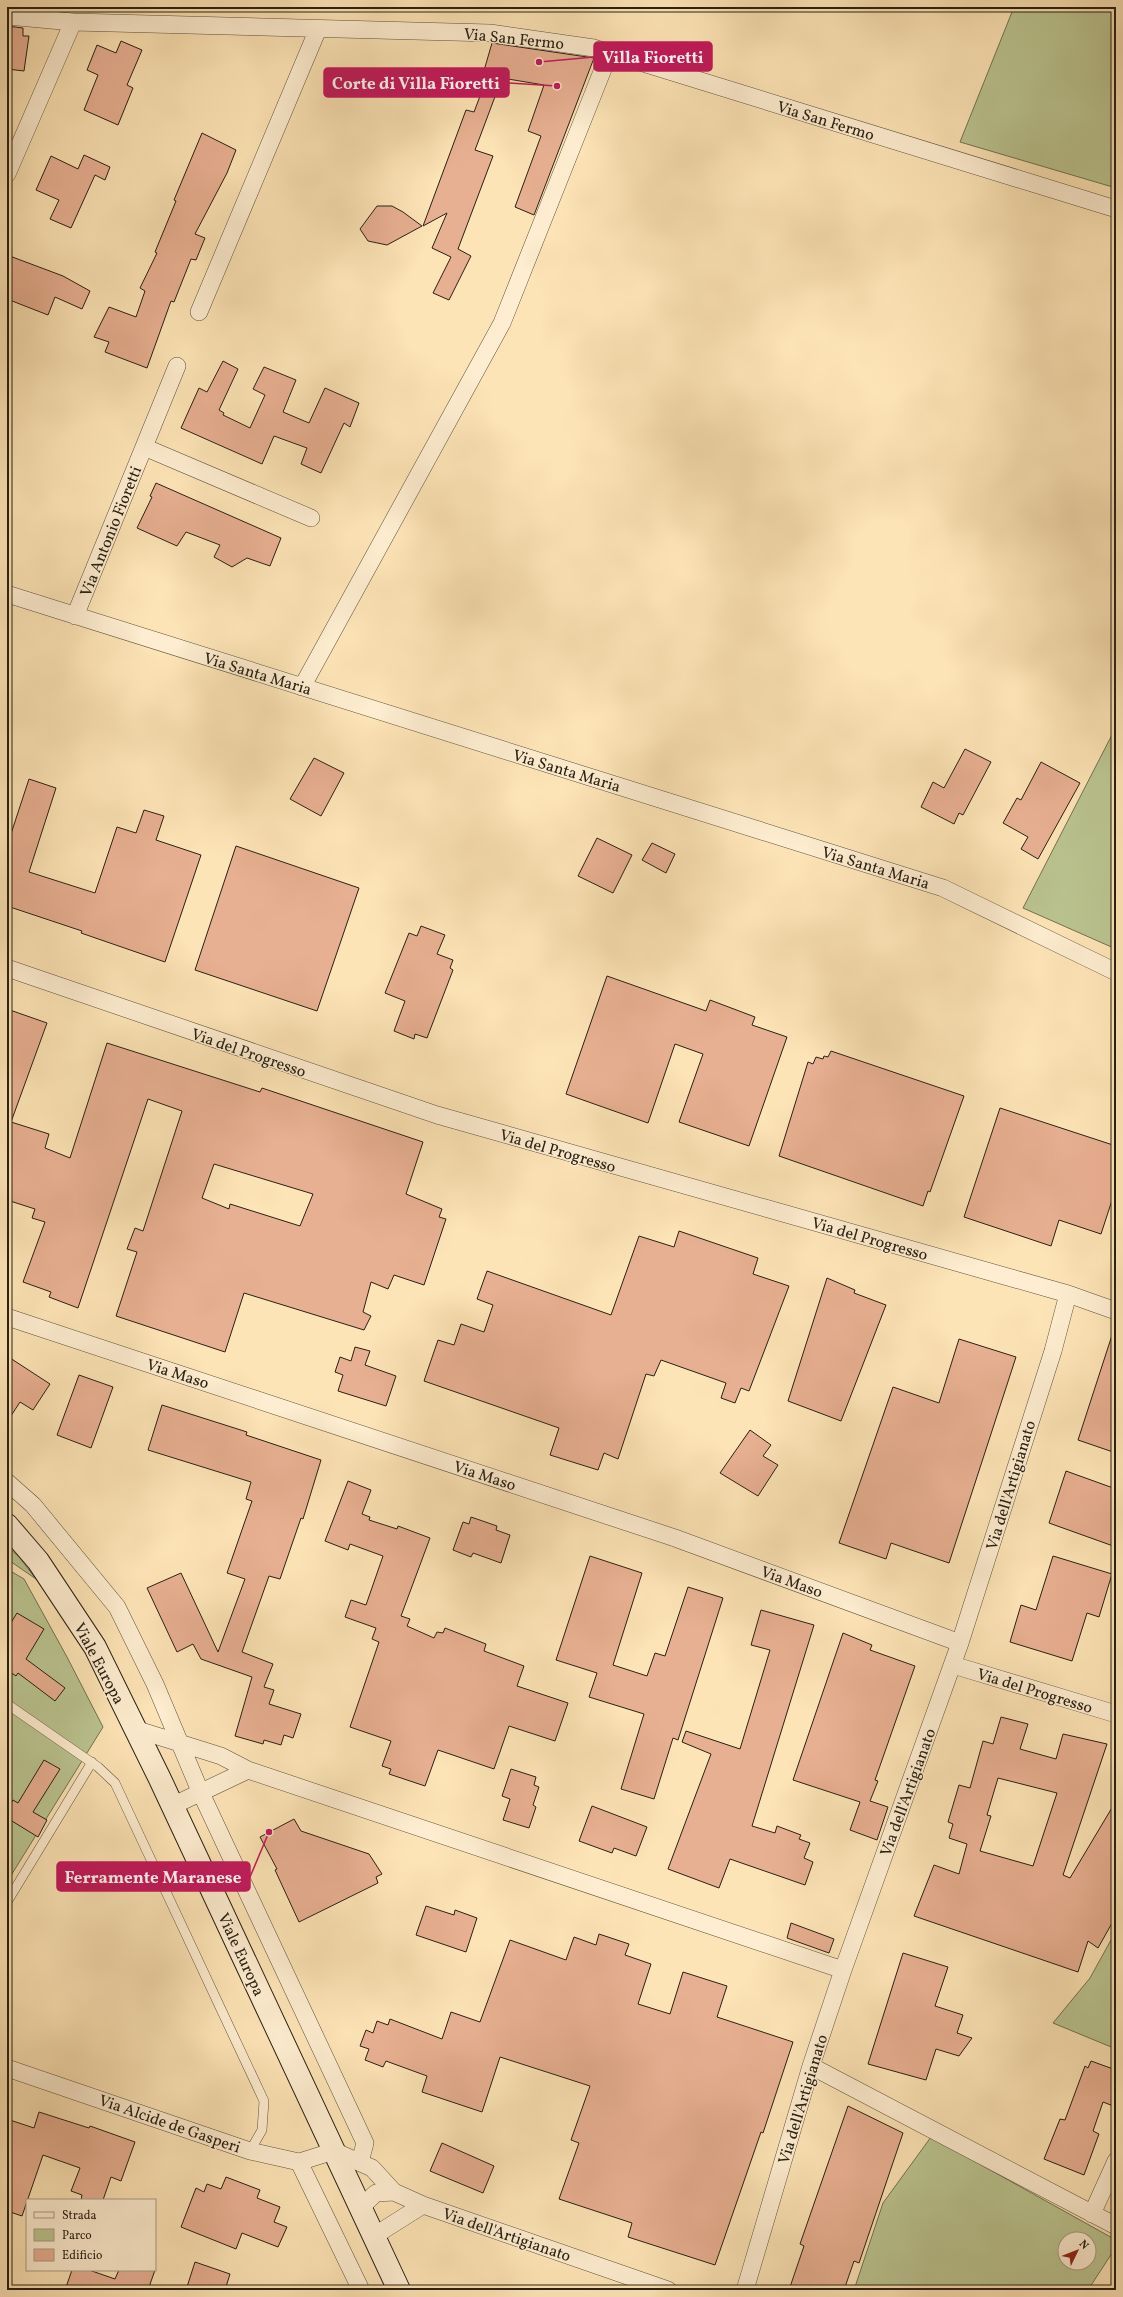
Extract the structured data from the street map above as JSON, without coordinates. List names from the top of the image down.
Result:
{
  "streets": {
    "main road": ["Viale Europa"],
    "street": [
      "Via San Fermo",
      "Via Antonio Fioretti",
      "Via Santa Maria",
      "Via del Progresso",
      "Via Maso",
      "Via dell'Artigianato",
      "Via Alcide de Gasperi"
    ]
  },
  "crossings": [
    ["Via Antonio Fioretti", "Via Santa Maria"],
    ["Via del Progresso", "Via dell'Artigianato"],
    ["Via Maso", "Via dell'Artigianato"],
    ["Via dell'Artigianato", "Viale Europa"]
  ],
  "places": ["Villa Fioretti", "Corte di Villa Fioretti", "Ferramente Maranese"],
  "legend": ["Strada", "Parco", "Edificio"],
  "north": "top right"
}
